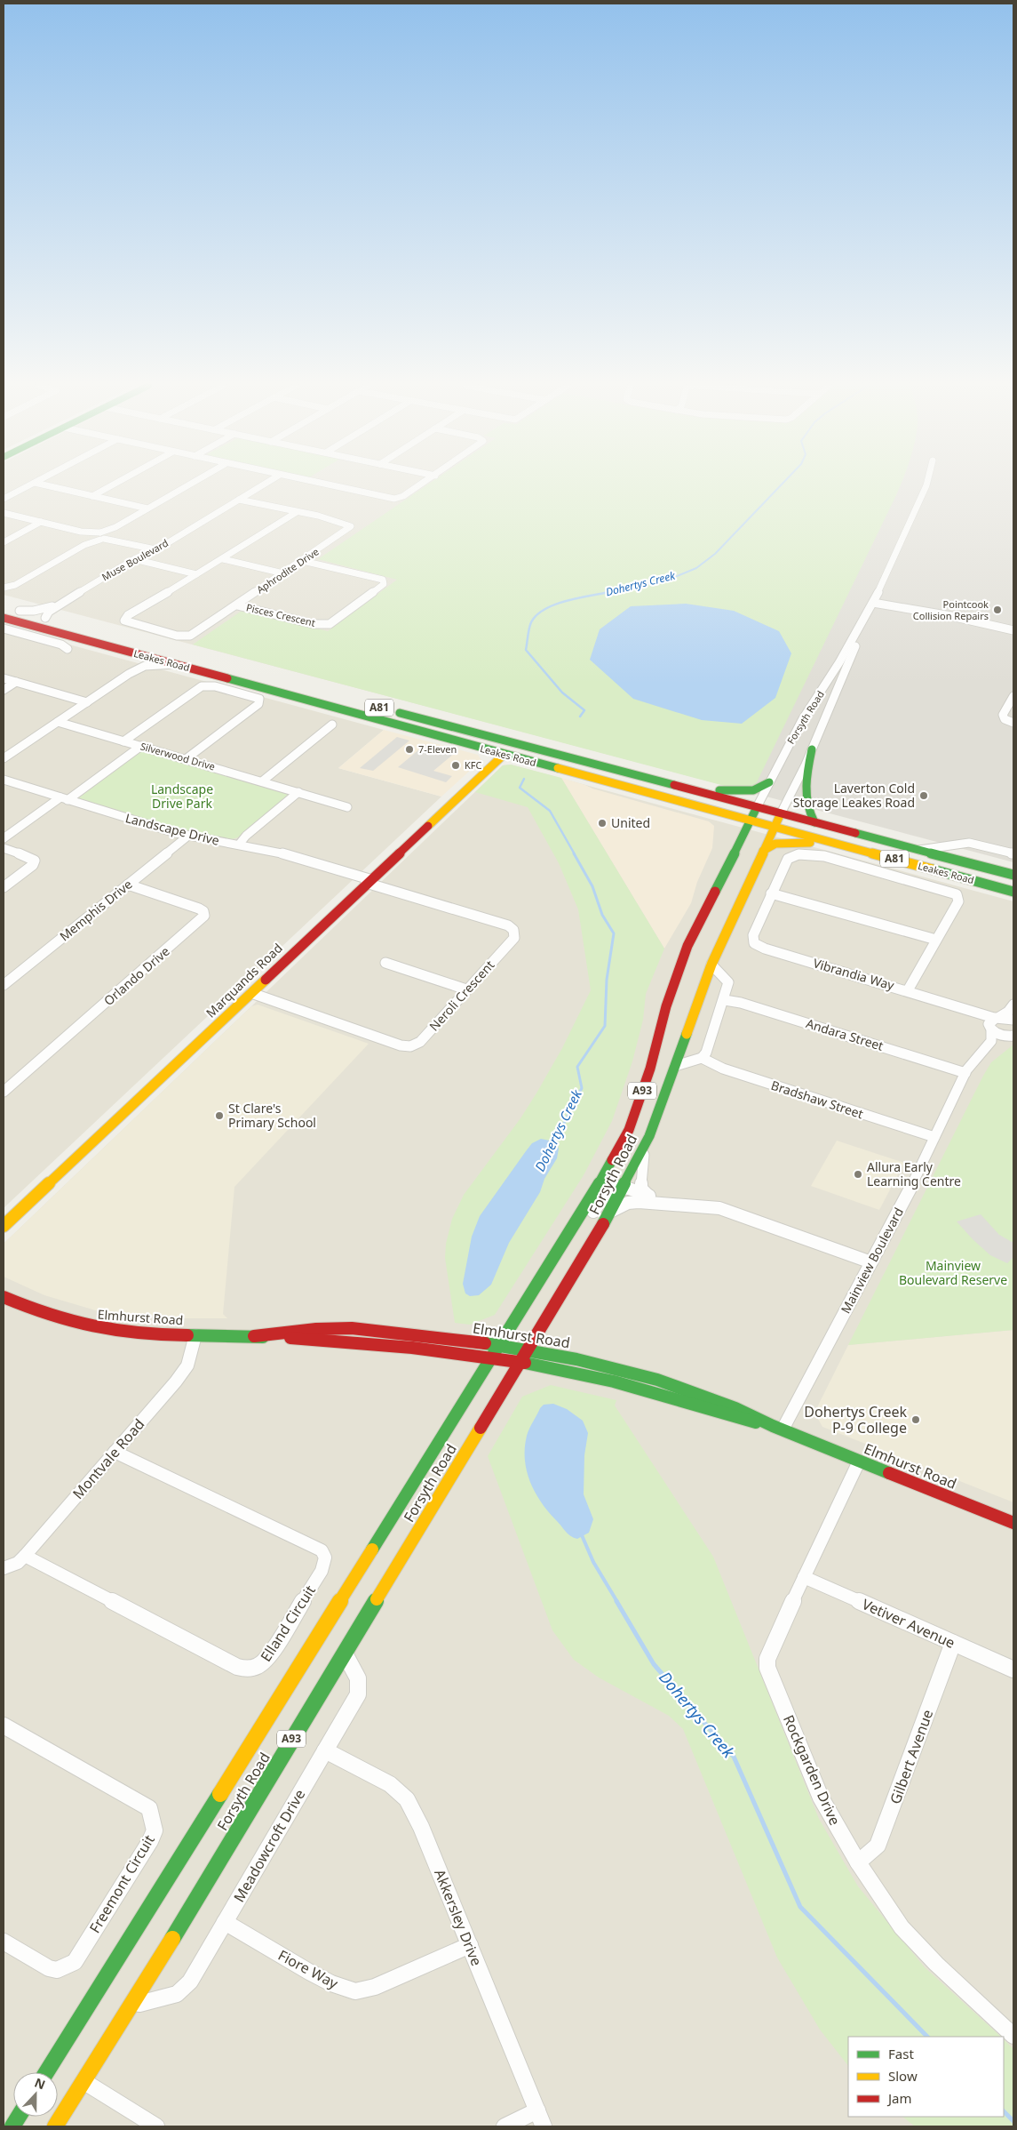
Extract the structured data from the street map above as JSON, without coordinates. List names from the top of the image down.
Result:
{
  "streets": {
    "main road": [
      "Leakes Road",
      "A81",
      "Forsyth Road",
      "Marquands Road",
      "A93",
      "Elmhurst Road"
    ],
    "street": [
      "Muse Boulevard",
      "Aphrodite Drive",
      "Pisces Crescent",
      "Silverwood Drive",
      "Landscape Drive",
      "Memphis Drive",
      "Vibrandia Way",
      "Orlando Drive",
      "Neroli Crescent",
      "Andara Street",
      "Bradshaw Street",
      "Mainview Boulevard",
      "Montvale Road",
      "Elland Circuit",
      "Vetiver Avenue",
      "Gilbert Avenue",
      "Rockgarden Drive",
      "Meadowcroft Drive",
      "Freemont Circuit",
      "Akkersley Drive",
      "Fiore Way"
    ]
  },
  "crossings": [
    ["Muse Boulevard", "Aphrodite Drive"],
    ["Muse Boulevard", "Leakes Road"],
    ["Aphrodite Drive", "Pisces Crescent"],
    ["Leakes Road", "Forsyth Road"],
    ["Leakes Road", "Marquands Road"],
    ["Leakes Road", "A93"],
    ["Forsyth Road", "A93"],
    ["Forsyth Road", "Elmhurst Road"],
    ["Forsyth Road", "Meadowcroft Drive"],
    ["Landscape Drive", "Memphis Drive"],
    ["Landscape Drive", "Marquands Road"],
    ["Landscape Drive", "Neroli Crescent"],
    ["Memphis Drive", "Orlando Drive"],
    ["Vibrandia Way", "Mainview Boulevard"],
    ["Marquands Road", "Neroli Crescent"],
    ["Andara Street", "Mainview Boulevard"],
    ["Bradshaw Street", "Mainview Boulevard"],
    ["Mainview Boulevard", "Elmhurst Road"],
    ["Elmhurst Road", "Montvale Road"],
    ["Elmhurst Road", "Rockgarden Drive"],
    ["Montvale Road", "Elland Circuit"],
    ["Vetiver Avenue", "Gilbert Avenue"],
    ["Vetiver Avenue", "Rockgarden Drive"],
    ["Gilbert Avenue", "Rockgarden Drive"],
    ["Meadowcroft Drive", "Akkersley Drive"],
    ["Meadowcroft Drive", "Fiore Way"],
    ["Akkersley Drive", "Fiore Way"]
  ],
  "water": ["Dohertys Creek"],
  "parks": ["Landscape Drive Park", "Mainview Boulevard Reserve"],
  "places": [
    "Pointcook Collision Repairs",
    "7-Eleven",
    "KFC",
    "Laverton Cold Storage Leakes Road",
    "United",
    "St Clare's Primary School",
    "Allura Early Learning Centre",
    "Dohertys Creek P-9 College"
  ],
  "legend": ["Fast", "Slow", "Jam"],
  "north": "top"
}
